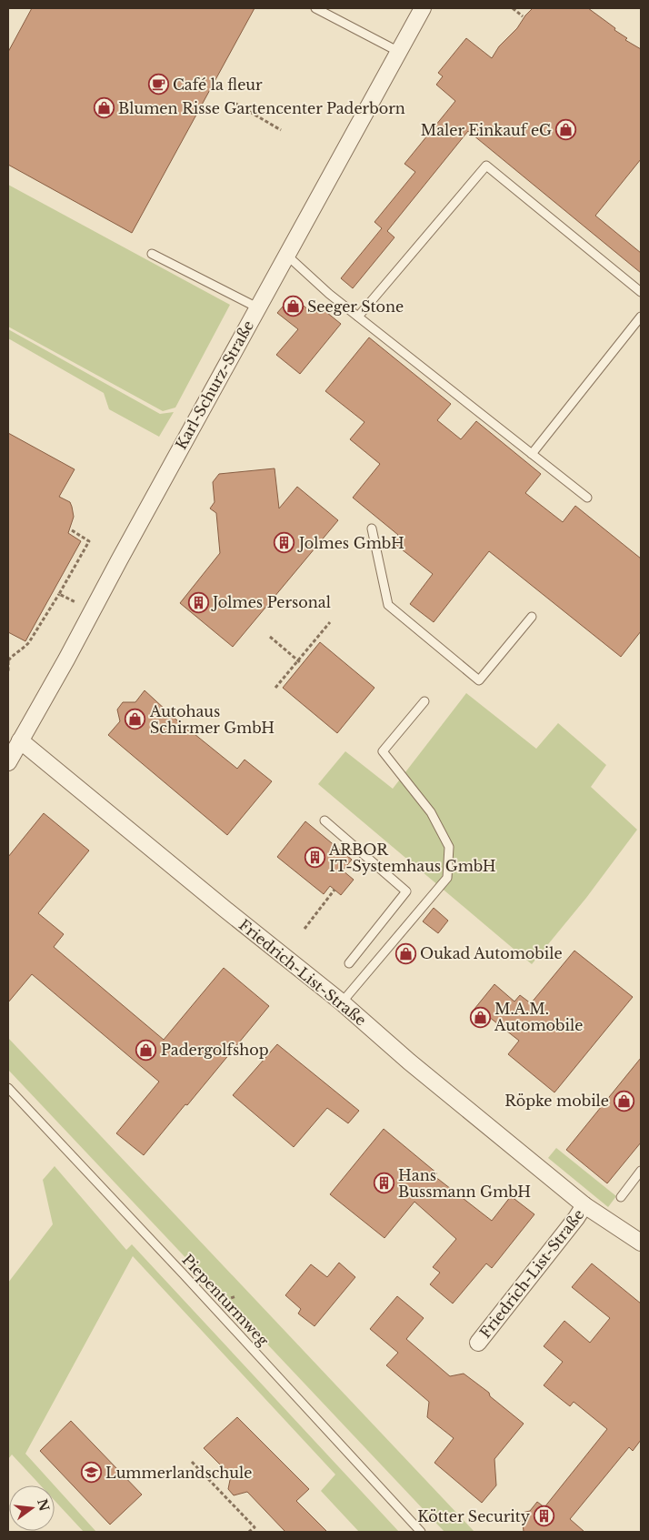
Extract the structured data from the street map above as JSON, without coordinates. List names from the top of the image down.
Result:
{
  "streets": {
    "street": ["Karl-Schurz-Straße", "Friedrich-List-Straße"],
    "lane": ["Piepenturmweg"]
  },
  "crossings": [
    ["Karl-Schurz-Straße", "Friedrich-List-Straße"]
  ],
  "places": {
    "cafe": ["Café la fleur"],
    "shop": [
      "Blumen Risse Gartencenter Paderborn",
      "Maler Einkauf eG",
      "Seeger Stone",
      "Autohaus Schirmer GmbH",
      "Oukad Automobile",
      "M.A.M. Automobile",
      "Padergolfshop",
      "Röpke mobile"
    ],
    "building": [
      "Jolmes GmbH",
      "Jolmes Personal",
      "ARBOR IT-Systemhaus GmbH",
      "Hans Bussmann GmbH",
      "Kötter Security"
    ],
    "school or university": ["Lummerlandschule"]
  },
  "north": "right"
}
